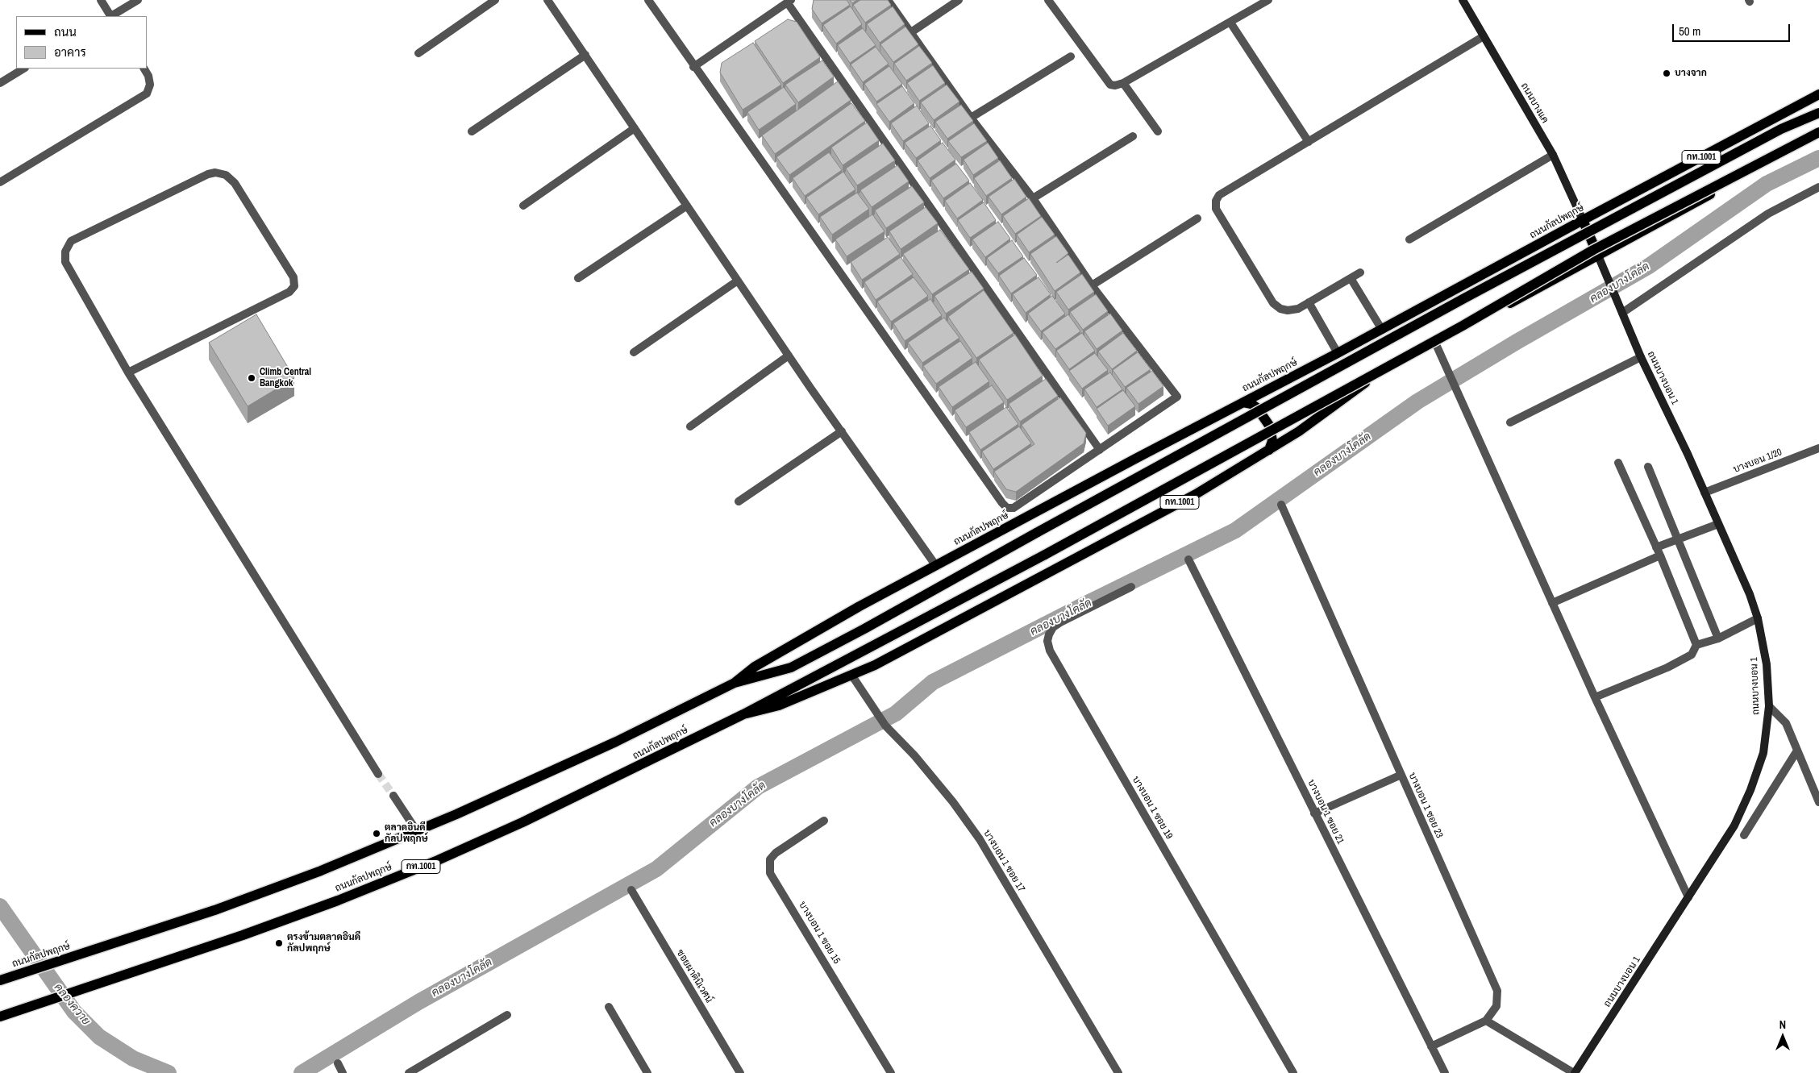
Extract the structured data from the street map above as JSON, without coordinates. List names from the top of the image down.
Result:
{
  "streets": {
    "main road": [
      "ถนนบางแค",
      "กท.1001",
      "ถนนกัลปพฤกษ์",
      "ถนนบางบอน 1"
    ],
    "street": [
      "บางบอน 1/20",
      "บางบอน 1 ซอย 23",
      "บางบอน 1 ซอย 19",
      "บางบอน 1 ซอย 21",
      "บางบอน 1 ซอย 17",
      "บางบอน 1 ซอย 15",
      "ซอยผาตินิเวศน์"
    ]
  },
  "crossings": [
    ["ถนนบางแค", "ถนนกัลปพฤกษ์"],
    ["ถนนกัลปพฤกษ์", "ถนนบางบอน 1"],
    ["ถนนกัลปพฤกษ์", "บางบอน 1 ซอย 17"],
    ["ถนนบางบอน 1", "บางบอน 1/20"]
  ],
  "water": ["คลองบางโคลัด", "คลองควาย"],
  "places": [
    "บางจาก",
    "Climb Central Bangkok",
    "ตลาดอินดี กัลปพฤกษ์",
    "ตรงข้ามตลาดอินดี กัลปพฤกษ์"
  ],
  "legend": ["ถนน", "อาคาร"],
  "scale_bar": "50 m",
  "north": "top"
}
